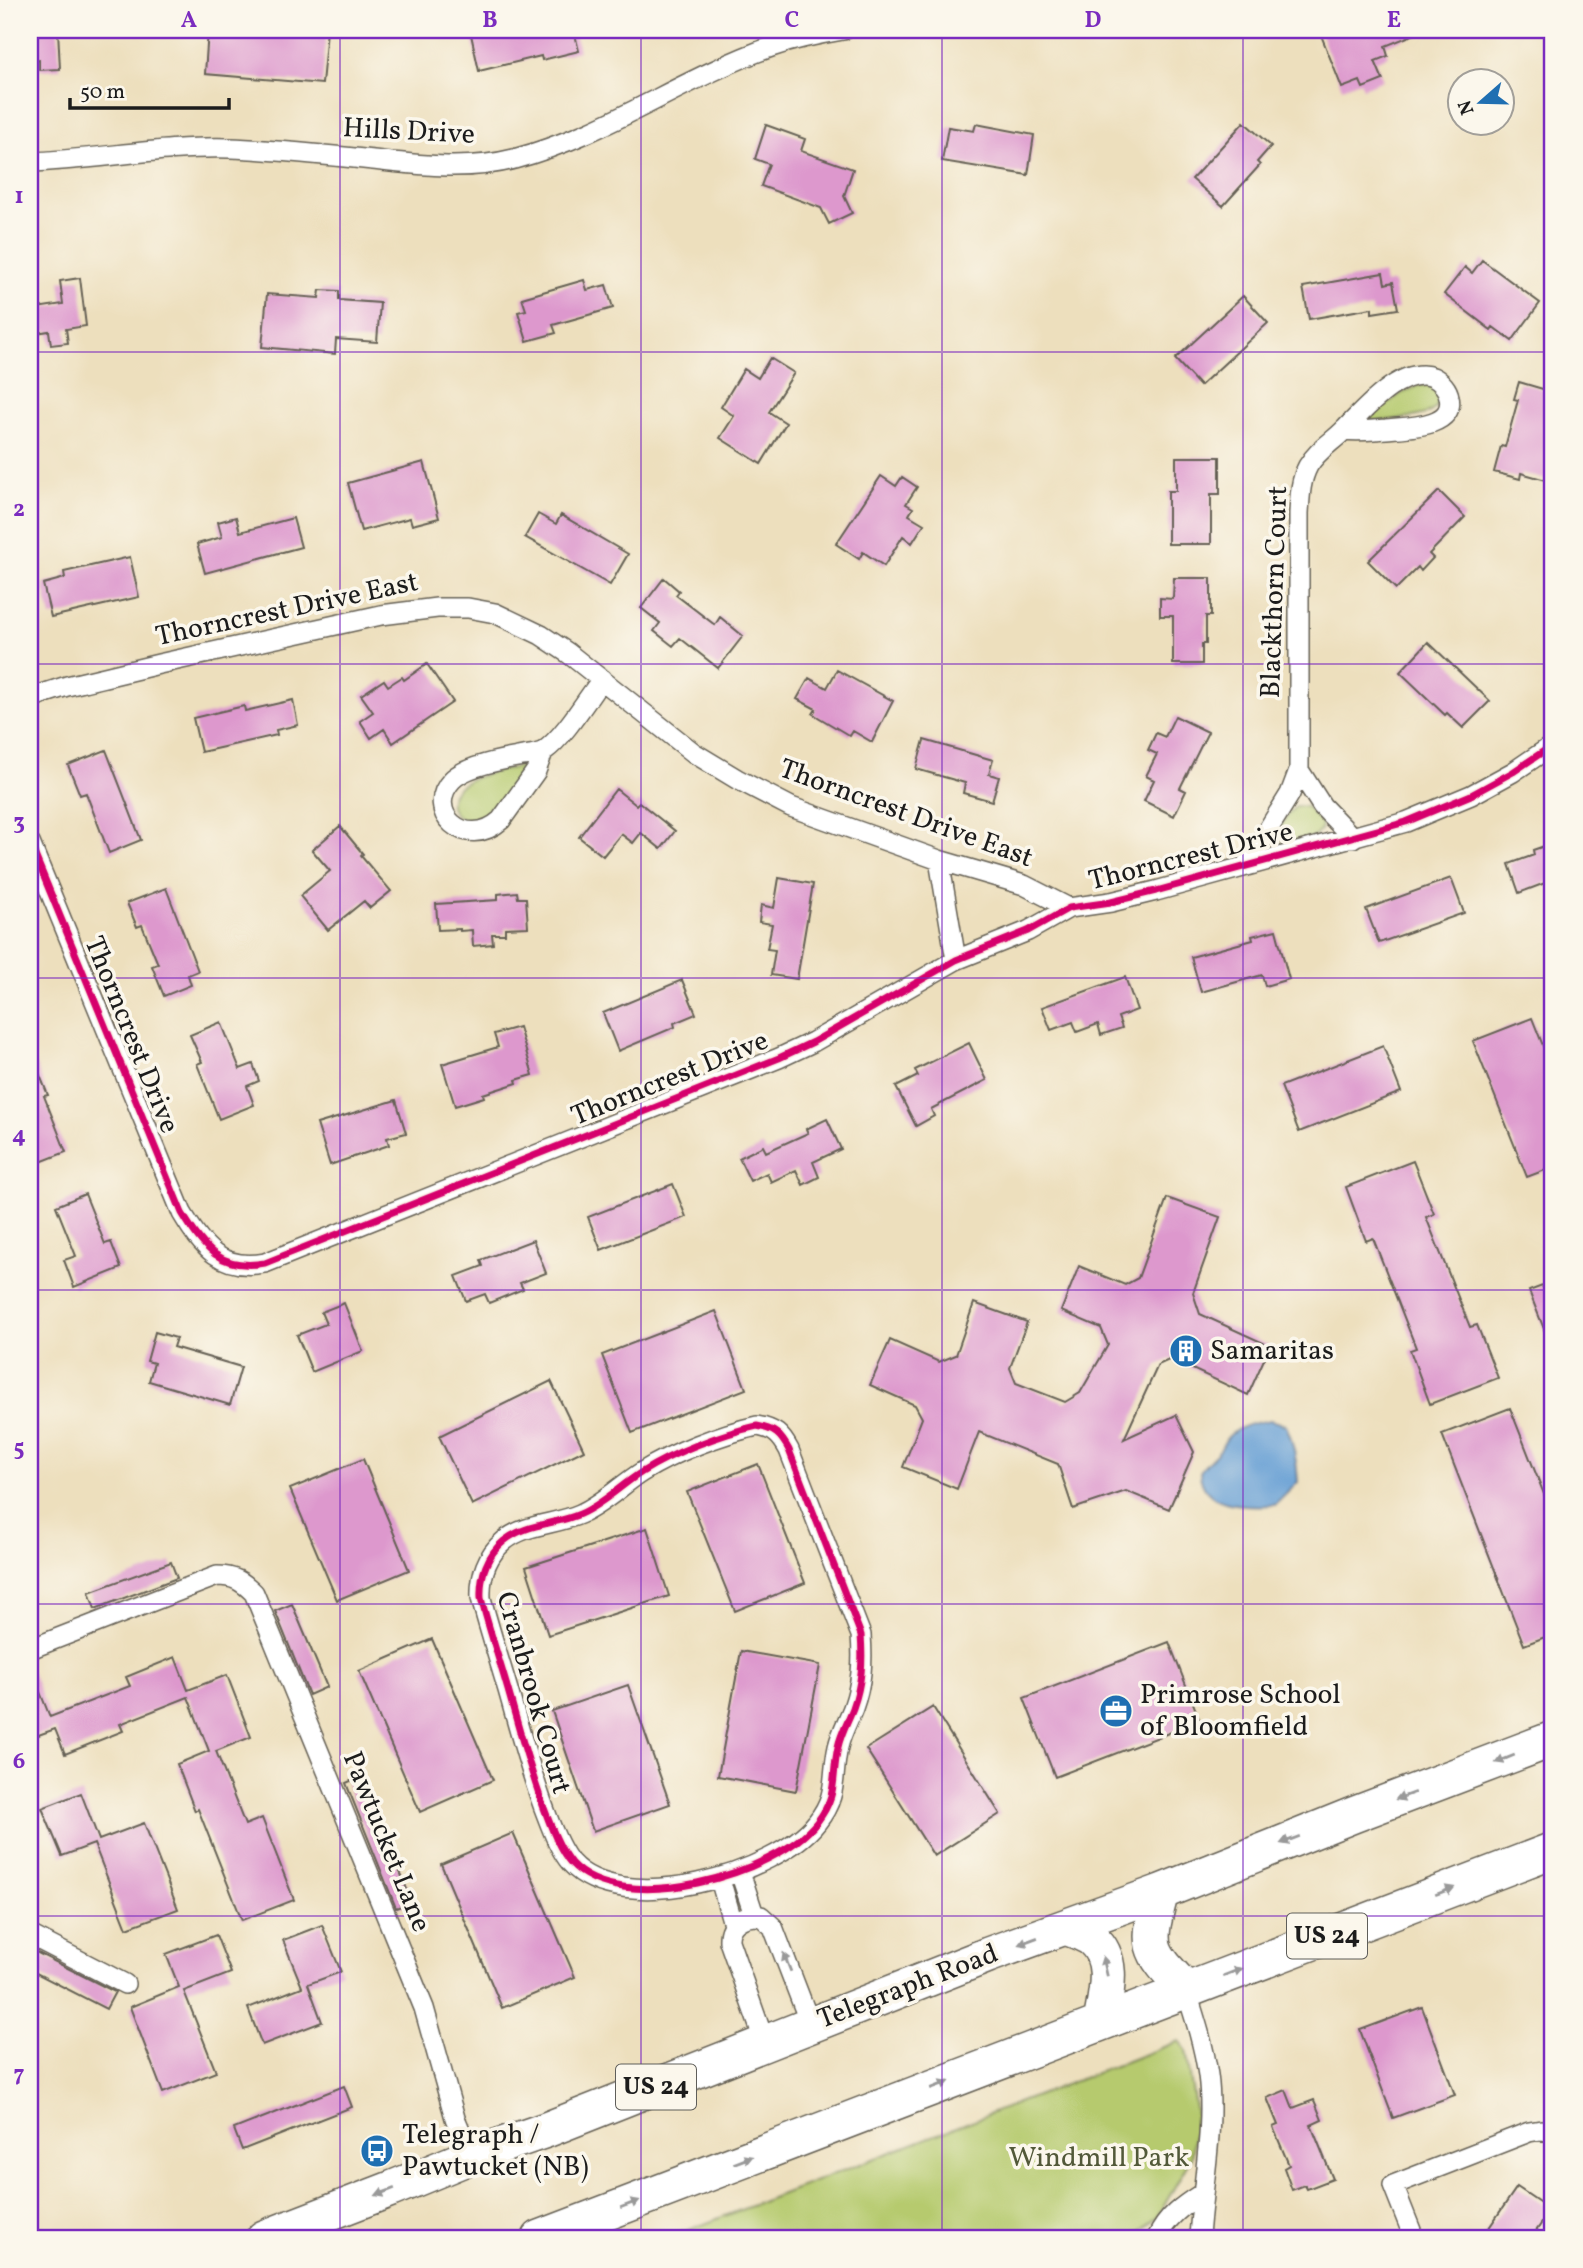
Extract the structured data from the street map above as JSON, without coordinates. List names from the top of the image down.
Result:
{
  "streets": {
    "highway": ["US 24", "Telegraph Road"],
    "street": [
      "Hills Drive",
      "Blackthorn Court",
      "Thorncrest Drive East",
      "Thorncrest Drive",
      "Cranbrook Court",
      "Pawtucket Lane"
    ]
  },
  "crossings": [
    ["Blackthorn Court", "Thorncrest Drive"],
    ["Thorncrest Drive East", "Thorncrest Drive"],
    ["Pawtucket Lane", "Telegraph Road"]
  ],
  "parks": ["Windmill Park"],
  "places": {
    "building": ["Samaritas"],
    "office": ["Primrose School of Bloomfield"],
    "bus stop": ["Telegraph / Pawtucket (NB)"]
  },
  "scale_bar": "50 m",
  "north": "left",
  "grid": {
    "columns": [
      "A",
      "B",
      "C",
      "D",
      "E"
    ],
    "rows": [
      "1",
      "2",
      "3",
      "4",
      "5",
      "6",
      "7"
    ]
  }
}
